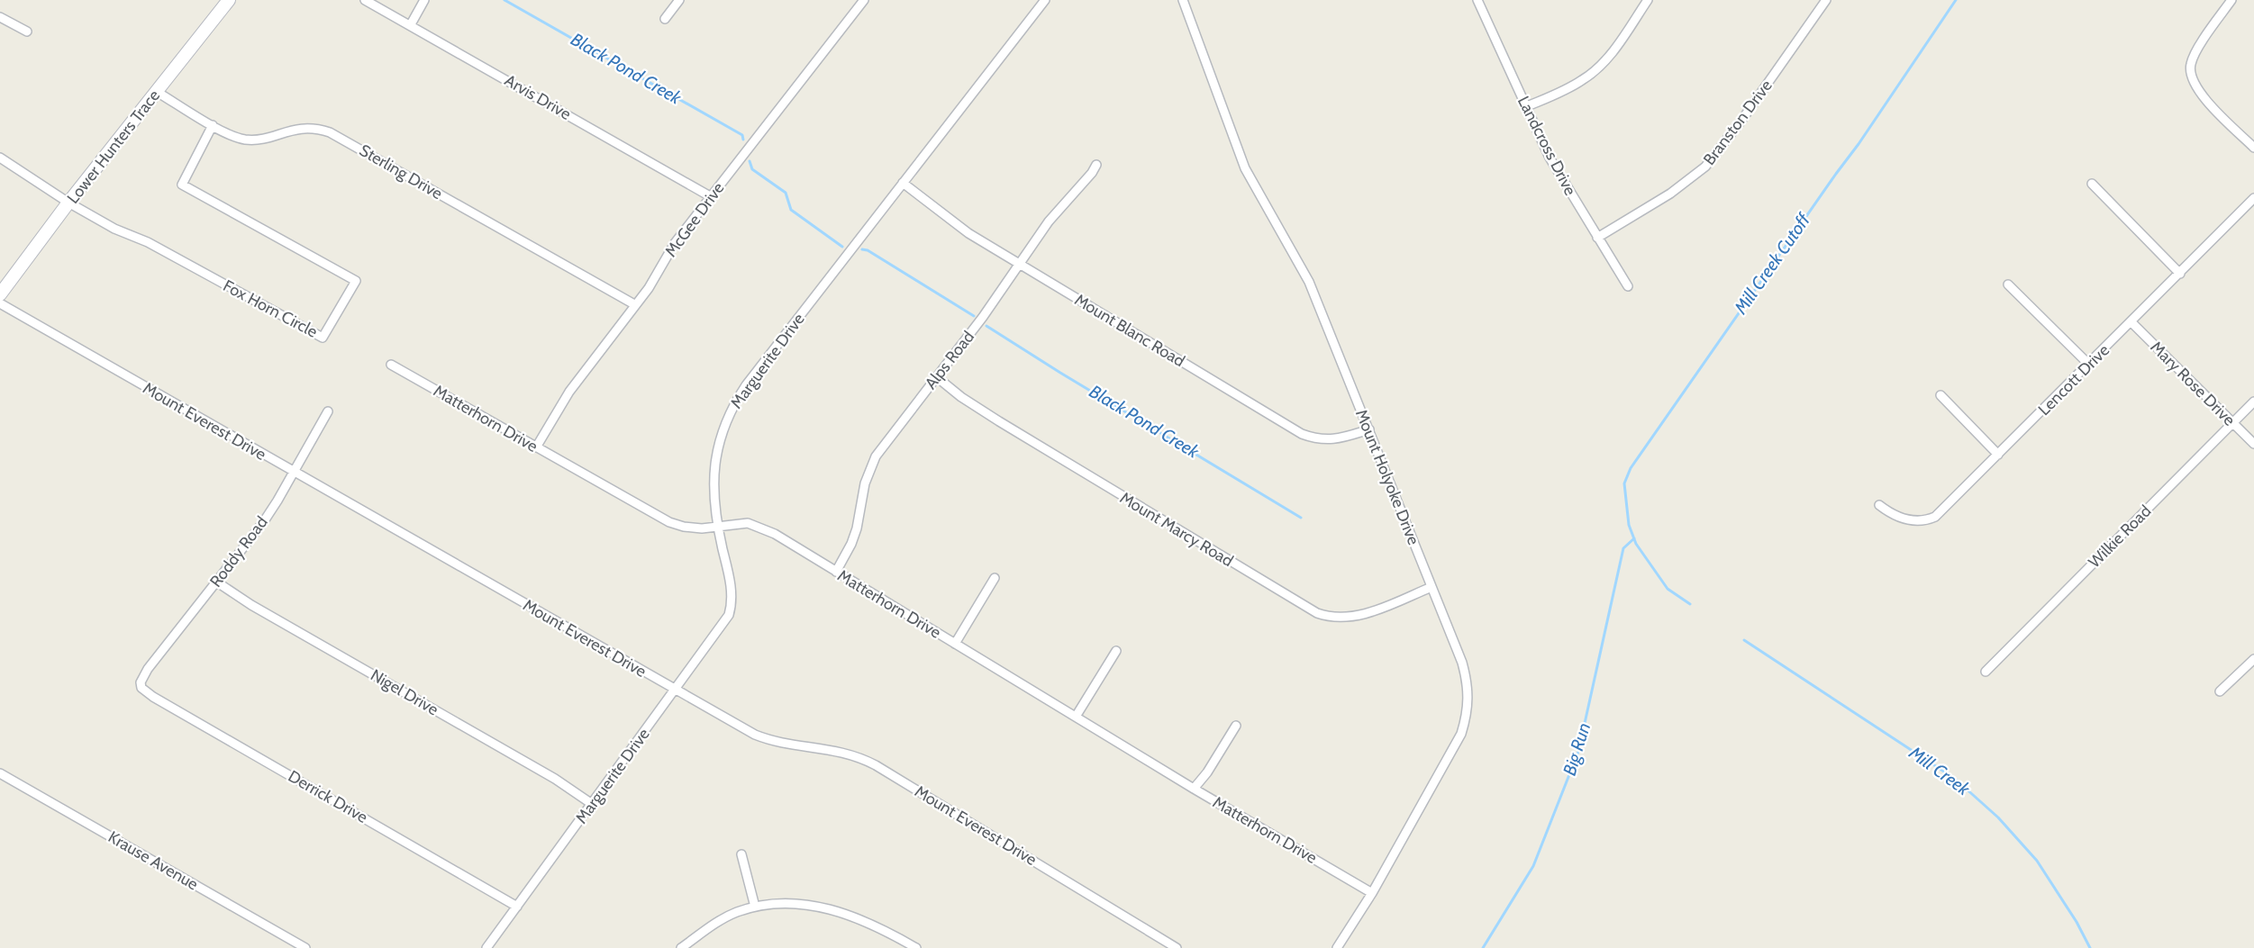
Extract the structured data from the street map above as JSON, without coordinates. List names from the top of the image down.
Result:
{
  "streets": {
    "street": [
      "Arvis Drive",
      "Branston Drive",
      "Landcross Drive",
      "Lower Hunters Trace",
      "Sterling Drive",
      "McGee Drive",
      "Fox Horn Circle",
      "Mount Blanc Road",
      "Alps Road",
      "Marguerite Drive",
      "Lencott Drive",
      "Mary Rose Drive",
      "Matterhorn Drive",
      "Mount Everest Drive",
      "Mount Holyoke Drive",
      "Mount Marcy Road",
      "Wilkie Road",
      "Roddy Road",
      "Nigel Drive",
      "Derrick Drive",
      "Krause Avenue"
    ]
  },
  "crossings": [
    ["Arvis Drive", "McGee Drive"],
    ["Branston Drive", "Landcross Drive"],
    ["Lower Hunters Trace", "Sterling Drive"],
    ["Lower Hunters Trace", "Fox Horn Circle"],
    ["Sterling Drive", "McGee Drive"],
    ["Sterling Drive", "Fox Horn Circle"],
    ["McGee Drive", "Matterhorn Drive"],
    ["Mount Blanc Road", "Alps Road"],
    ["Mount Blanc Road", "Marguerite Drive"],
    ["Mount Blanc Road", "Mount Holyoke Drive"],
    ["Alps Road", "Matterhorn Drive"],
    ["Alps Road", "Mount Marcy Road"],
    ["Marguerite Drive", "Matterhorn Drive"],
    ["Marguerite Drive", "Mount Everest Drive"],
    ["Marguerite Drive", "Nigel Drive"],
    ["Marguerite Drive", "Derrick Drive"],
    ["Lencott Drive", "Mary Rose Drive"],
    ["Mary Rose Drive", "Wilkie Road"],
    ["Matterhorn Drive", "Mount Holyoke Drive"],
    ["Mount Everest Drive", "Roddy Road"],
    ["Mount Holyoke Drive", "Mount Marcy Road"],
    ["Roddy Road", "Nigel Drive"],
    ["Roddy Road", "Derrick Drive"]
  ],
  "water": [
    "Black Pond Creek",
    "Mill Creek Cutoff",
    "Big Run",
    "Mill Creek"
  ]
}
